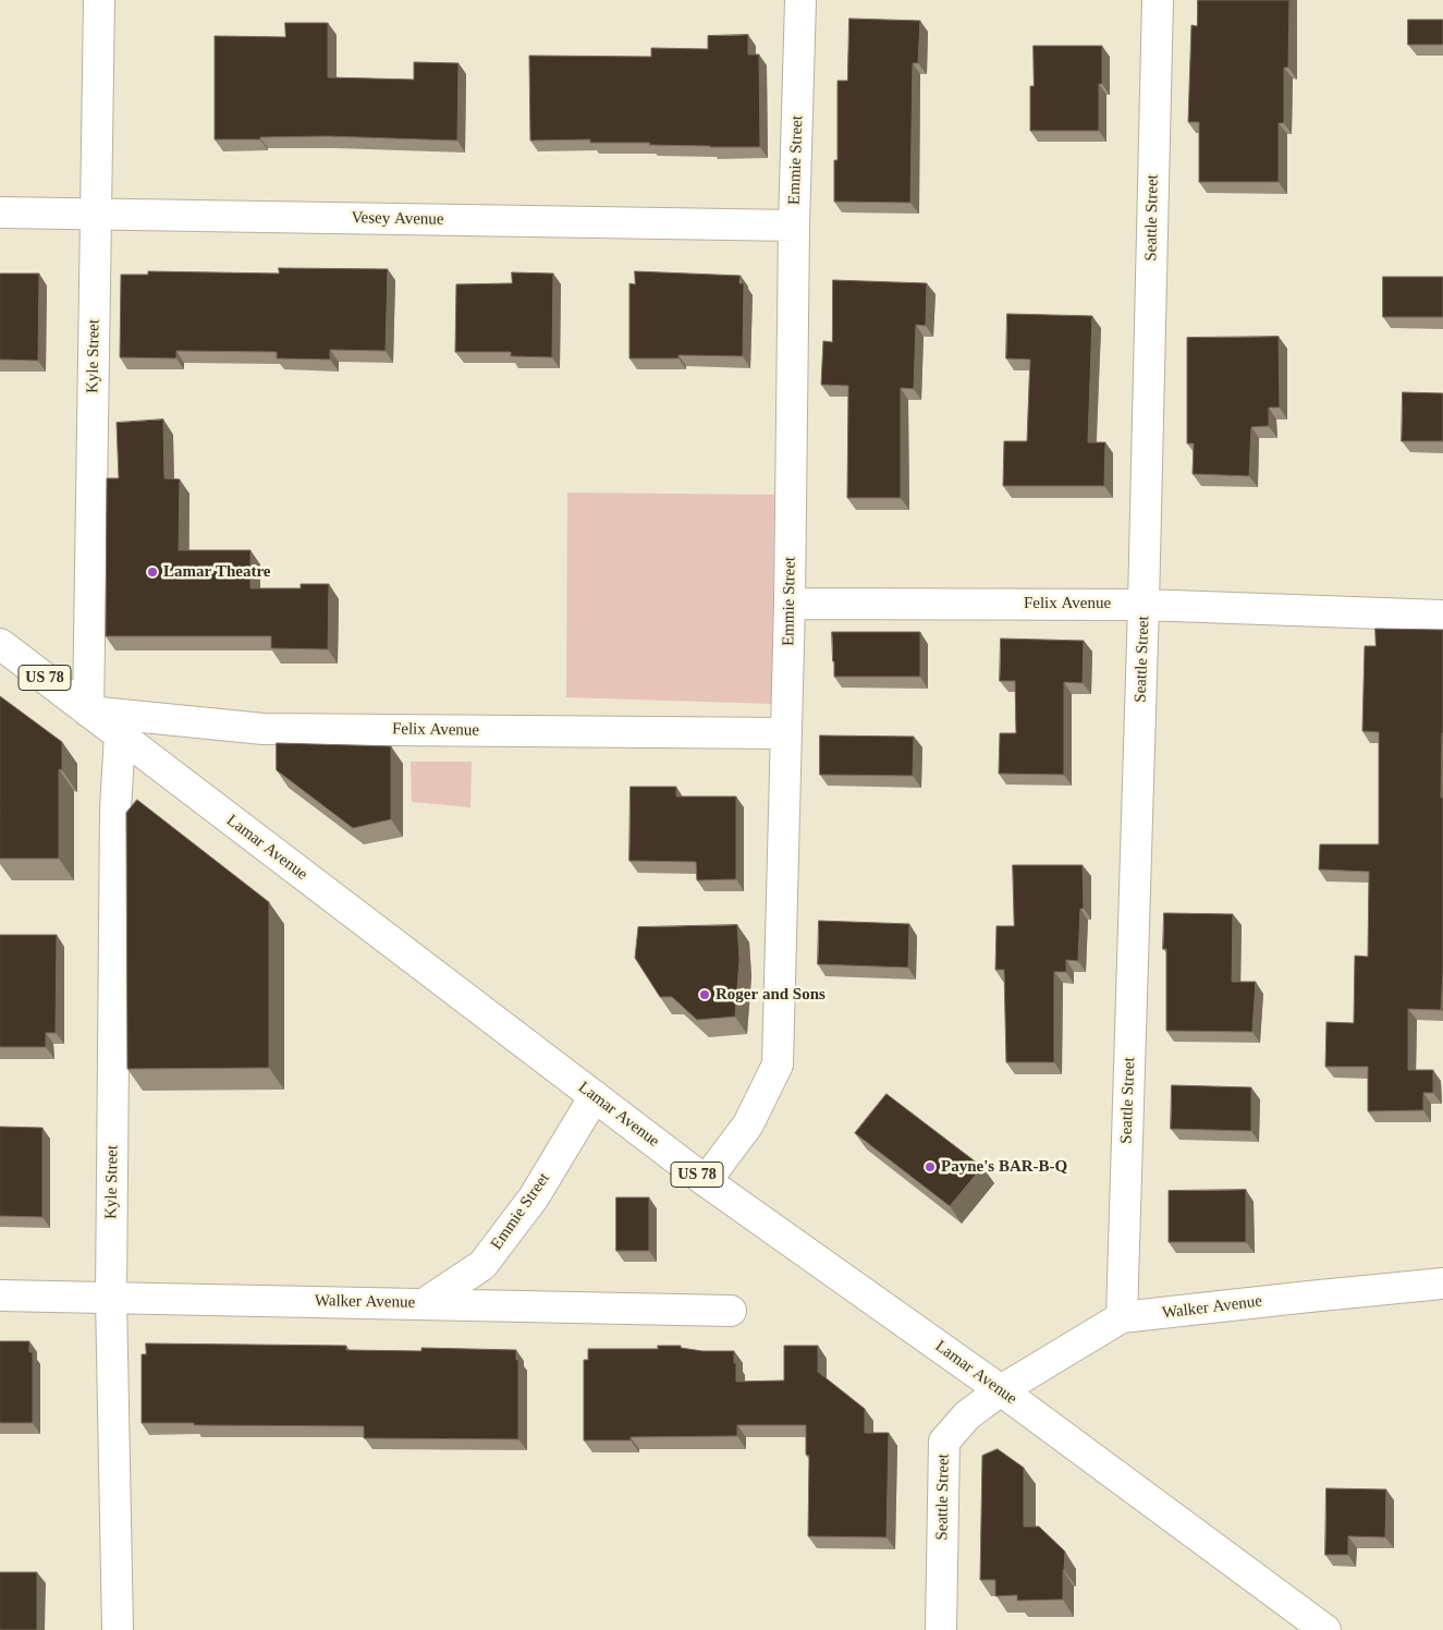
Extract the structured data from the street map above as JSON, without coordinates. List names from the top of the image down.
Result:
{
  "streets": {
    "street": [
      "Emmie Street",
      "Seattle Street",
      "Vesey Avenue",
      "Kyle Street",
      "Felix Avenue",
      "US 78",
      "Lamar Avenue",
      "Walker Avenue"
    ]
  },
  "crossings": [
    ["Emmie Street", "Vesey Avenue"],
    ["Emmie Street", "Felix Avenue"],
    ["Emmie Street", "Lamar Avenue"],
    ["Emmie Street", "Walker Avenue"],
    ["Seattle Street", "Felix Avenue"],
    ["Seattle Street", "Lamar Avenue"],
    ["Seattle Street", "Walker Avenue"],
    ["Vesey Avenue", "Kyle Street"],
    ["Kyle Street", "Felix Avenue"],
    ["Kyle Street", "Lamar Avenue"],
    ["Kyle Street", "Walker Avenue"],
    ["Felix Avenue", "Lamar Avenue"],
    ["Lamar Avenue", "Walker Avenue"]
  ],
  "places": ["Lamar Theatre", "Roger and Sons", "Payne's BAR-B-Q"]
}
